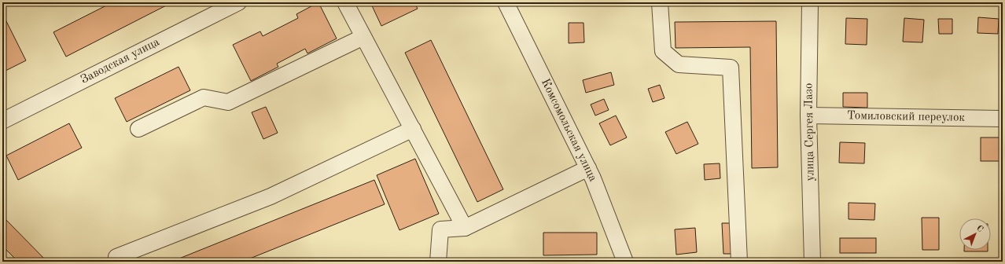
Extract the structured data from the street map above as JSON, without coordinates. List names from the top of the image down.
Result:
{
  "streets": {
    "street": [
      "Заводская улица",
      "Томиловский переулок",
      "Комсомольская улица",
      "улица Сергея Лазо"
    ]
  },
  "crossings": [
    ["Томиловский переулок", "улица Сергея Лазо"]
  ],
  "north": "top right"
}
